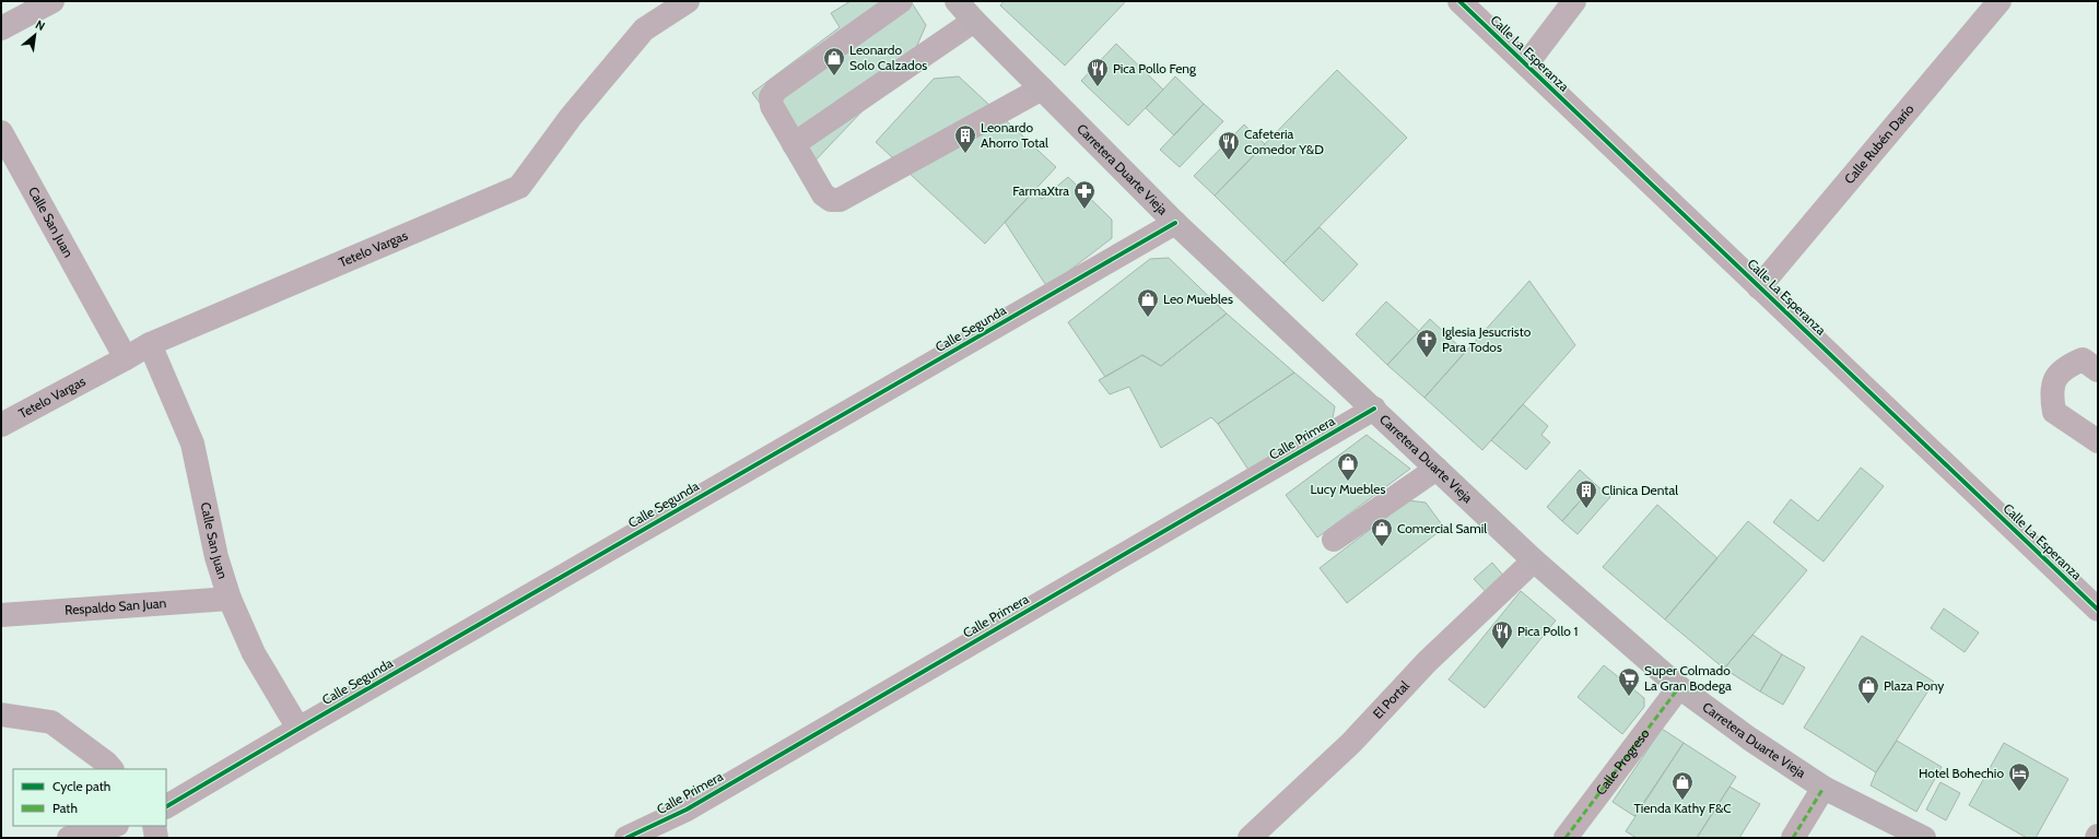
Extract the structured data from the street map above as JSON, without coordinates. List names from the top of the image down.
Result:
{
  "streets": {
    "main road": ["Carretera Duarte Vieja"],
    "street": [
      "Calle La Esperanza",
      "Calle Rubén Darío",
      "Calle San Juan",
      "Tetelo Vargas",
      "Calle Segunda",
      "Calle Primera",
      "Respaldo San Juan",
      "El Portal",
      "Calle Progreso"
    ]
  },
  "crossings": [
    ["Calle La Esperanza", "Calle Rubén Darío"],
    ["Carretera Duarte Vieja", "Calle Segunda"],
    ["Carretera Duarte Vieja", "Calle Primera"],
    ["Carretera Duarte Vieja", "El Portal"],
    ["Carretera Duarte Vieja", "Calle Progreso"],
    ["Calle San Juan", "Tetelo Vargas"],
    ["Calle San Juan", "Calle Segunda"],
    ["Calle San Juan", "Respaldo San Juan"]
  ],
  "places": {
    "shop": [
      "Leonardo Solo Calzados",
      "Leo Muebles",
      "Lucy Muebles",
      "Comercial Samil",
      "Plaza Pony",
      "Tienda Kathy F&C"
    ],
    "restaurant": ["Pica Pollo Feng", "Cafeteria Comedor Y&D", "Pica Pollo 1"],
    "building": ["Leonardo Ahorro Total", "Clinica Dental"],
    "pharmacy": ["FarmaXtra"],
    "church": ["Iglesia Jesucristo Para Todos"],
    "supermarket": ["Super Colmado La Gran Bodega"],
    "hotel": ["Hotel Bohechio"]
  },
  "legend": ["Cycle path", "Path"],
  "north": "top right"
}
